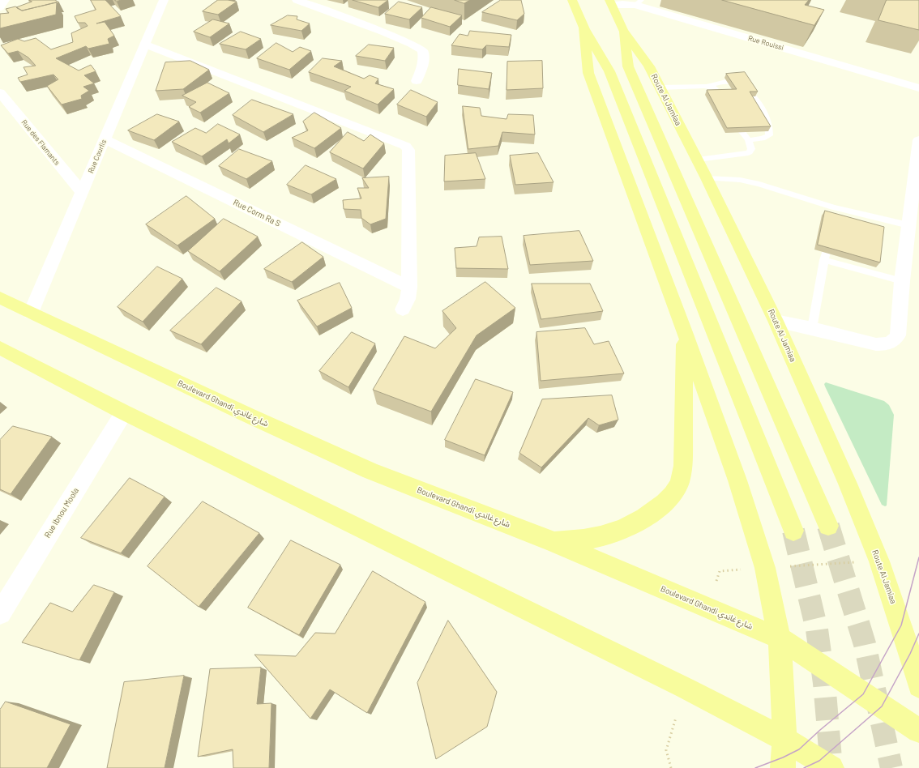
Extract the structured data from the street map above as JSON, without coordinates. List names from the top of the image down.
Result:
{
  "streets": {
    "main road": ["Route Al Jamiaa", "Boulevard Ghandi شارع غاندي"],
    "street": [
      "Rue Rouissi",
      "Rue des Flamants",
      "Rue Courlis",
      "Rue Corm Ra S",
      "Rue Ibnou Moola"
    ]
  },
  "crossings": [
    ["Rue Rouissi", "Route Al Jamiaa"],
    ["Rue des Flamants", "Rue Courlis"],
    ["Rue Courlis", "Rue Corm Ra S"],
    ["Rue Courlis", "Boulevard Ghandi شارع غاندي"]
  ]
}
